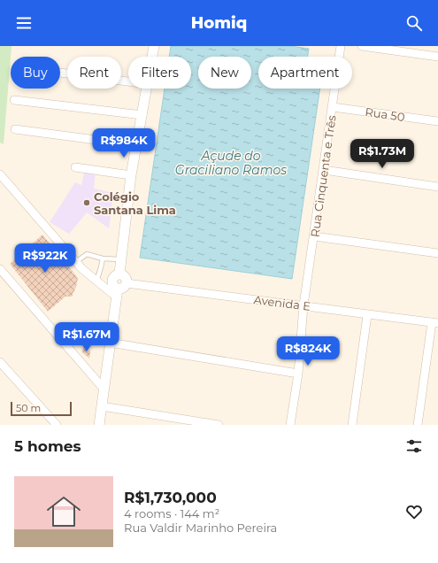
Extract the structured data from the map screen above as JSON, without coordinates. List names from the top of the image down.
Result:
{
  "streets": {
    "street": ["Rua 50", "Rua Cinquenta e Três", "Avenida E"]
  },
  "crossings": [
    ["Rua 50", "Rua Cinquenta e Três"],
    ["Rua Cinquenta e Três", "Avenida E"]
  ],
  "water": ["Açude do Graciliano Ramos"],
  "places": ["Colégio Santana Lima"],
  "scale_bar": "50 m",
  "page": {
    "header": "Homiq",
    "chip": [
      "Buy",
      "Rent",
      "Filters",
      "New",
      "Apartment"
    ],
    "price": [
      "R$984K",
      "R$1.73M",
      "R$922K",
      "R$1.67M",
      "R$824K"
    ],
    "scale": "50 m",
    "heading": "5 homes",
    "list": [
      {
        "name": "R$1,730,000",
        "note": "4 rooms · 144 m² · Rua Valdir Marinho Pereira"
      }
    ]
  }
}
